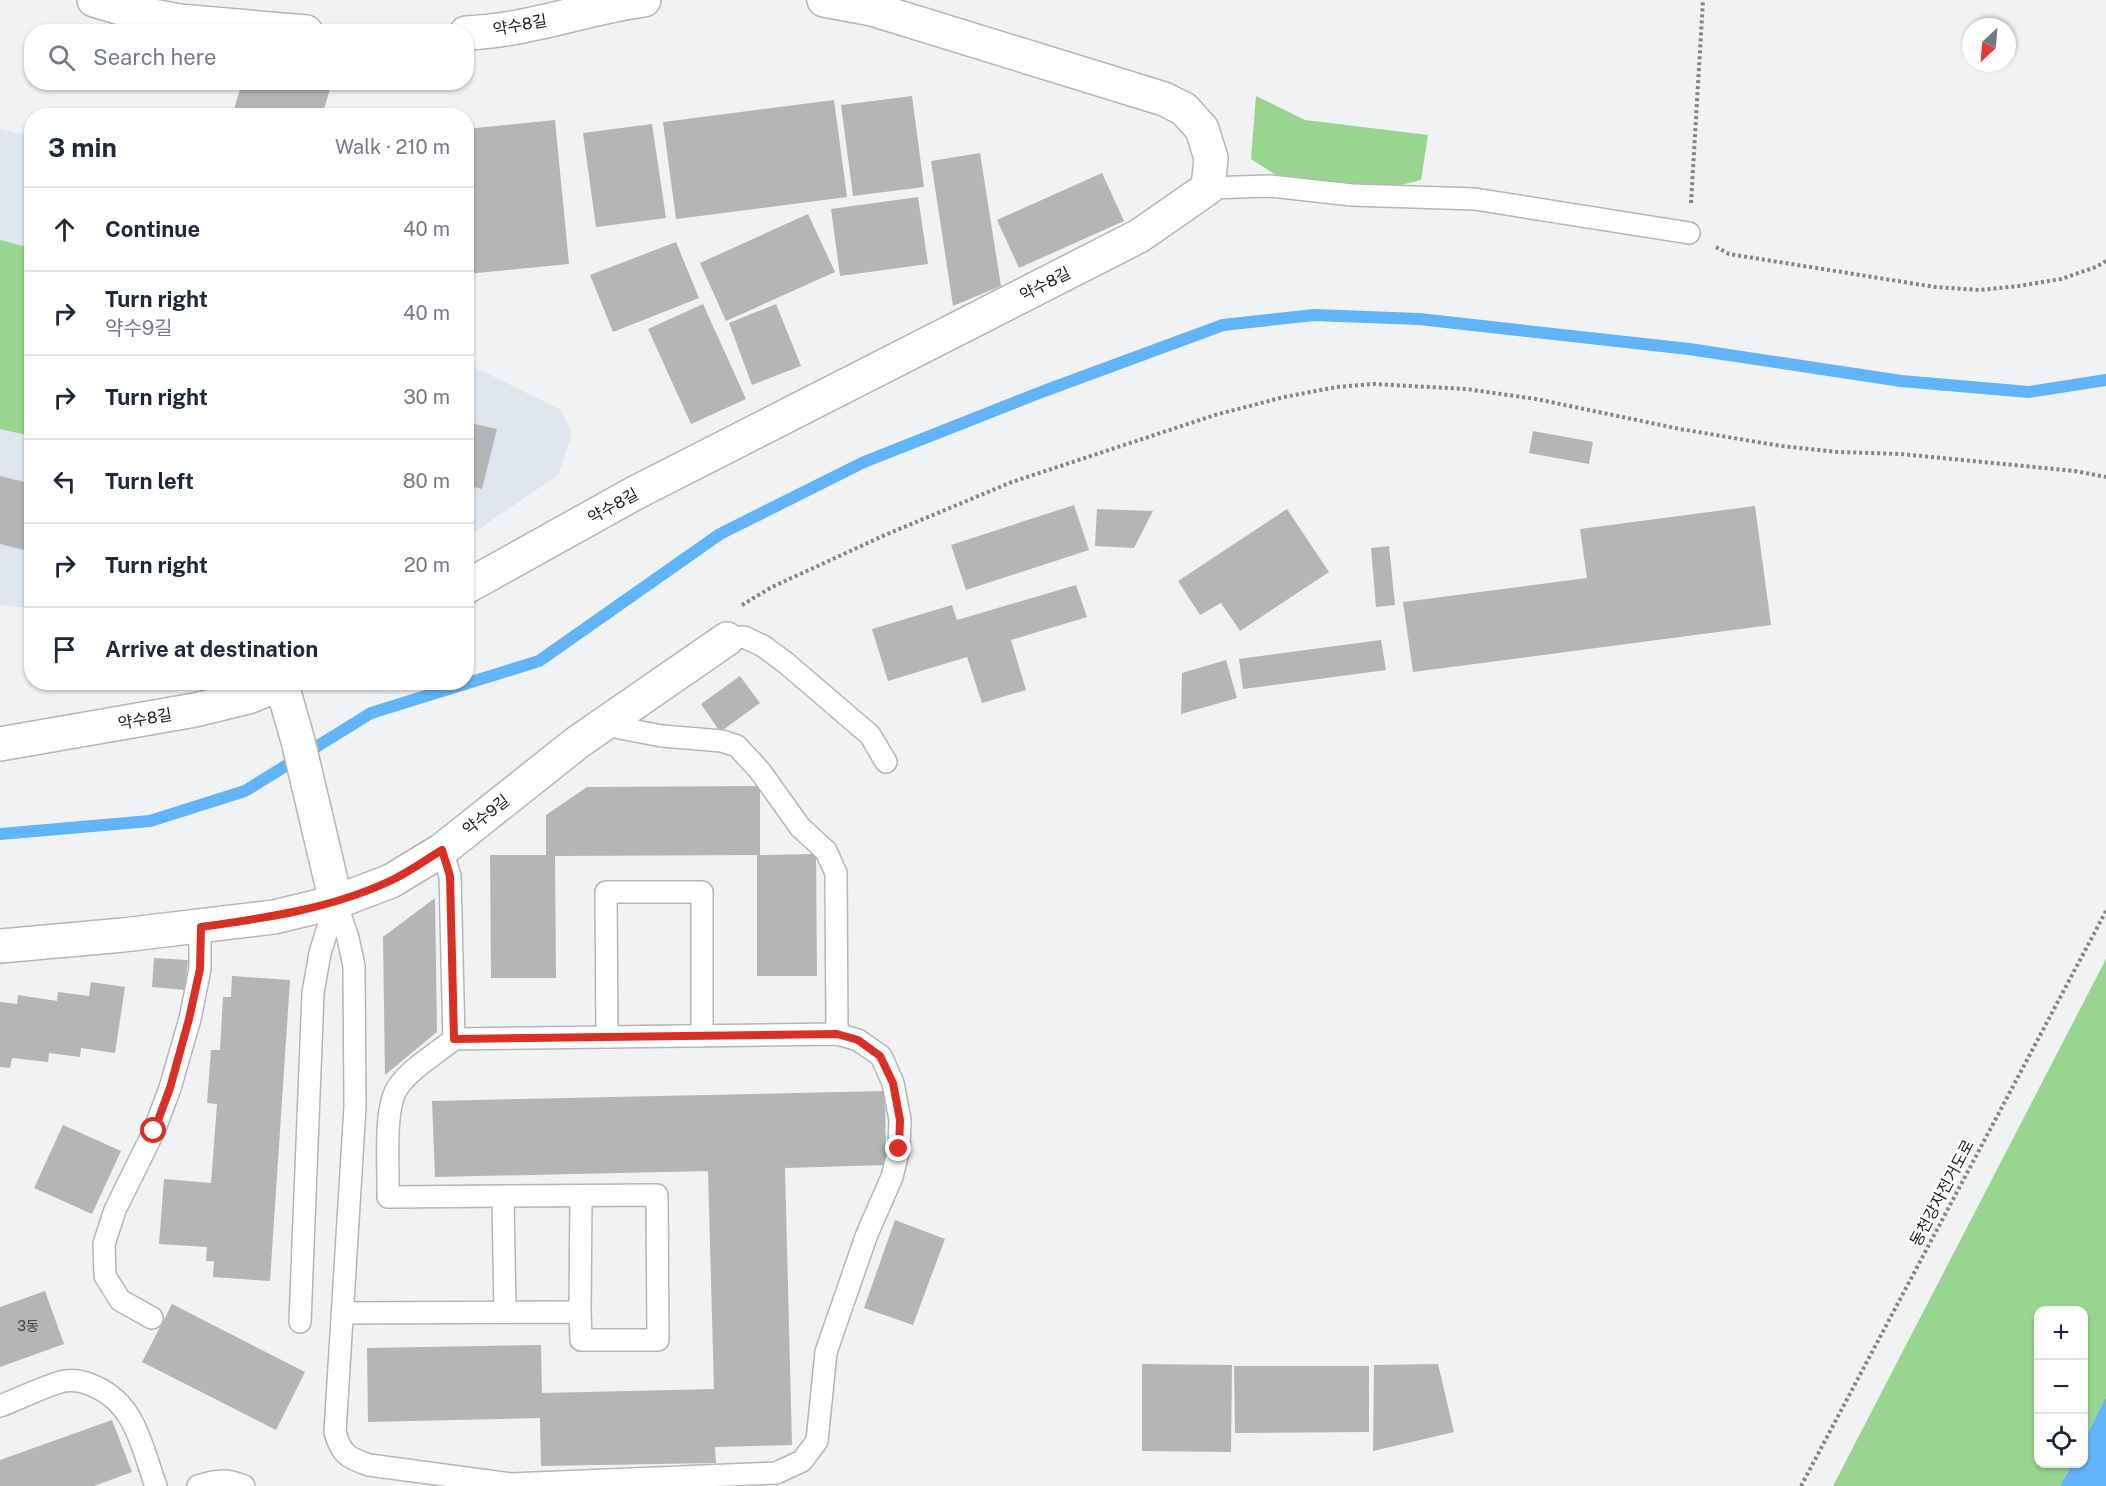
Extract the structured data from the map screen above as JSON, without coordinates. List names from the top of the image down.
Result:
{
  "streets": {
    "street": ["약수8길", "약수9길"],
    "path": ["동천강자전거도로"]
  },
  "house_numbers": ["3동"],
  "north": "bottom left",
  "page": {
    "search": "Search here",
    "heading": ["3 min", "Walk · 210 m"],
    "list": [
      ["Continue", "40 m"],
      ["Turn right", "약수9길", "40 m"],
      ["Turn right", "30 m"],
      ["Turn left", "80 m"],
      ["Turn right", "20 m"],
      "Arrive at destination"
    ],
    "map_buttons": ["+", "−"]
  }
}
